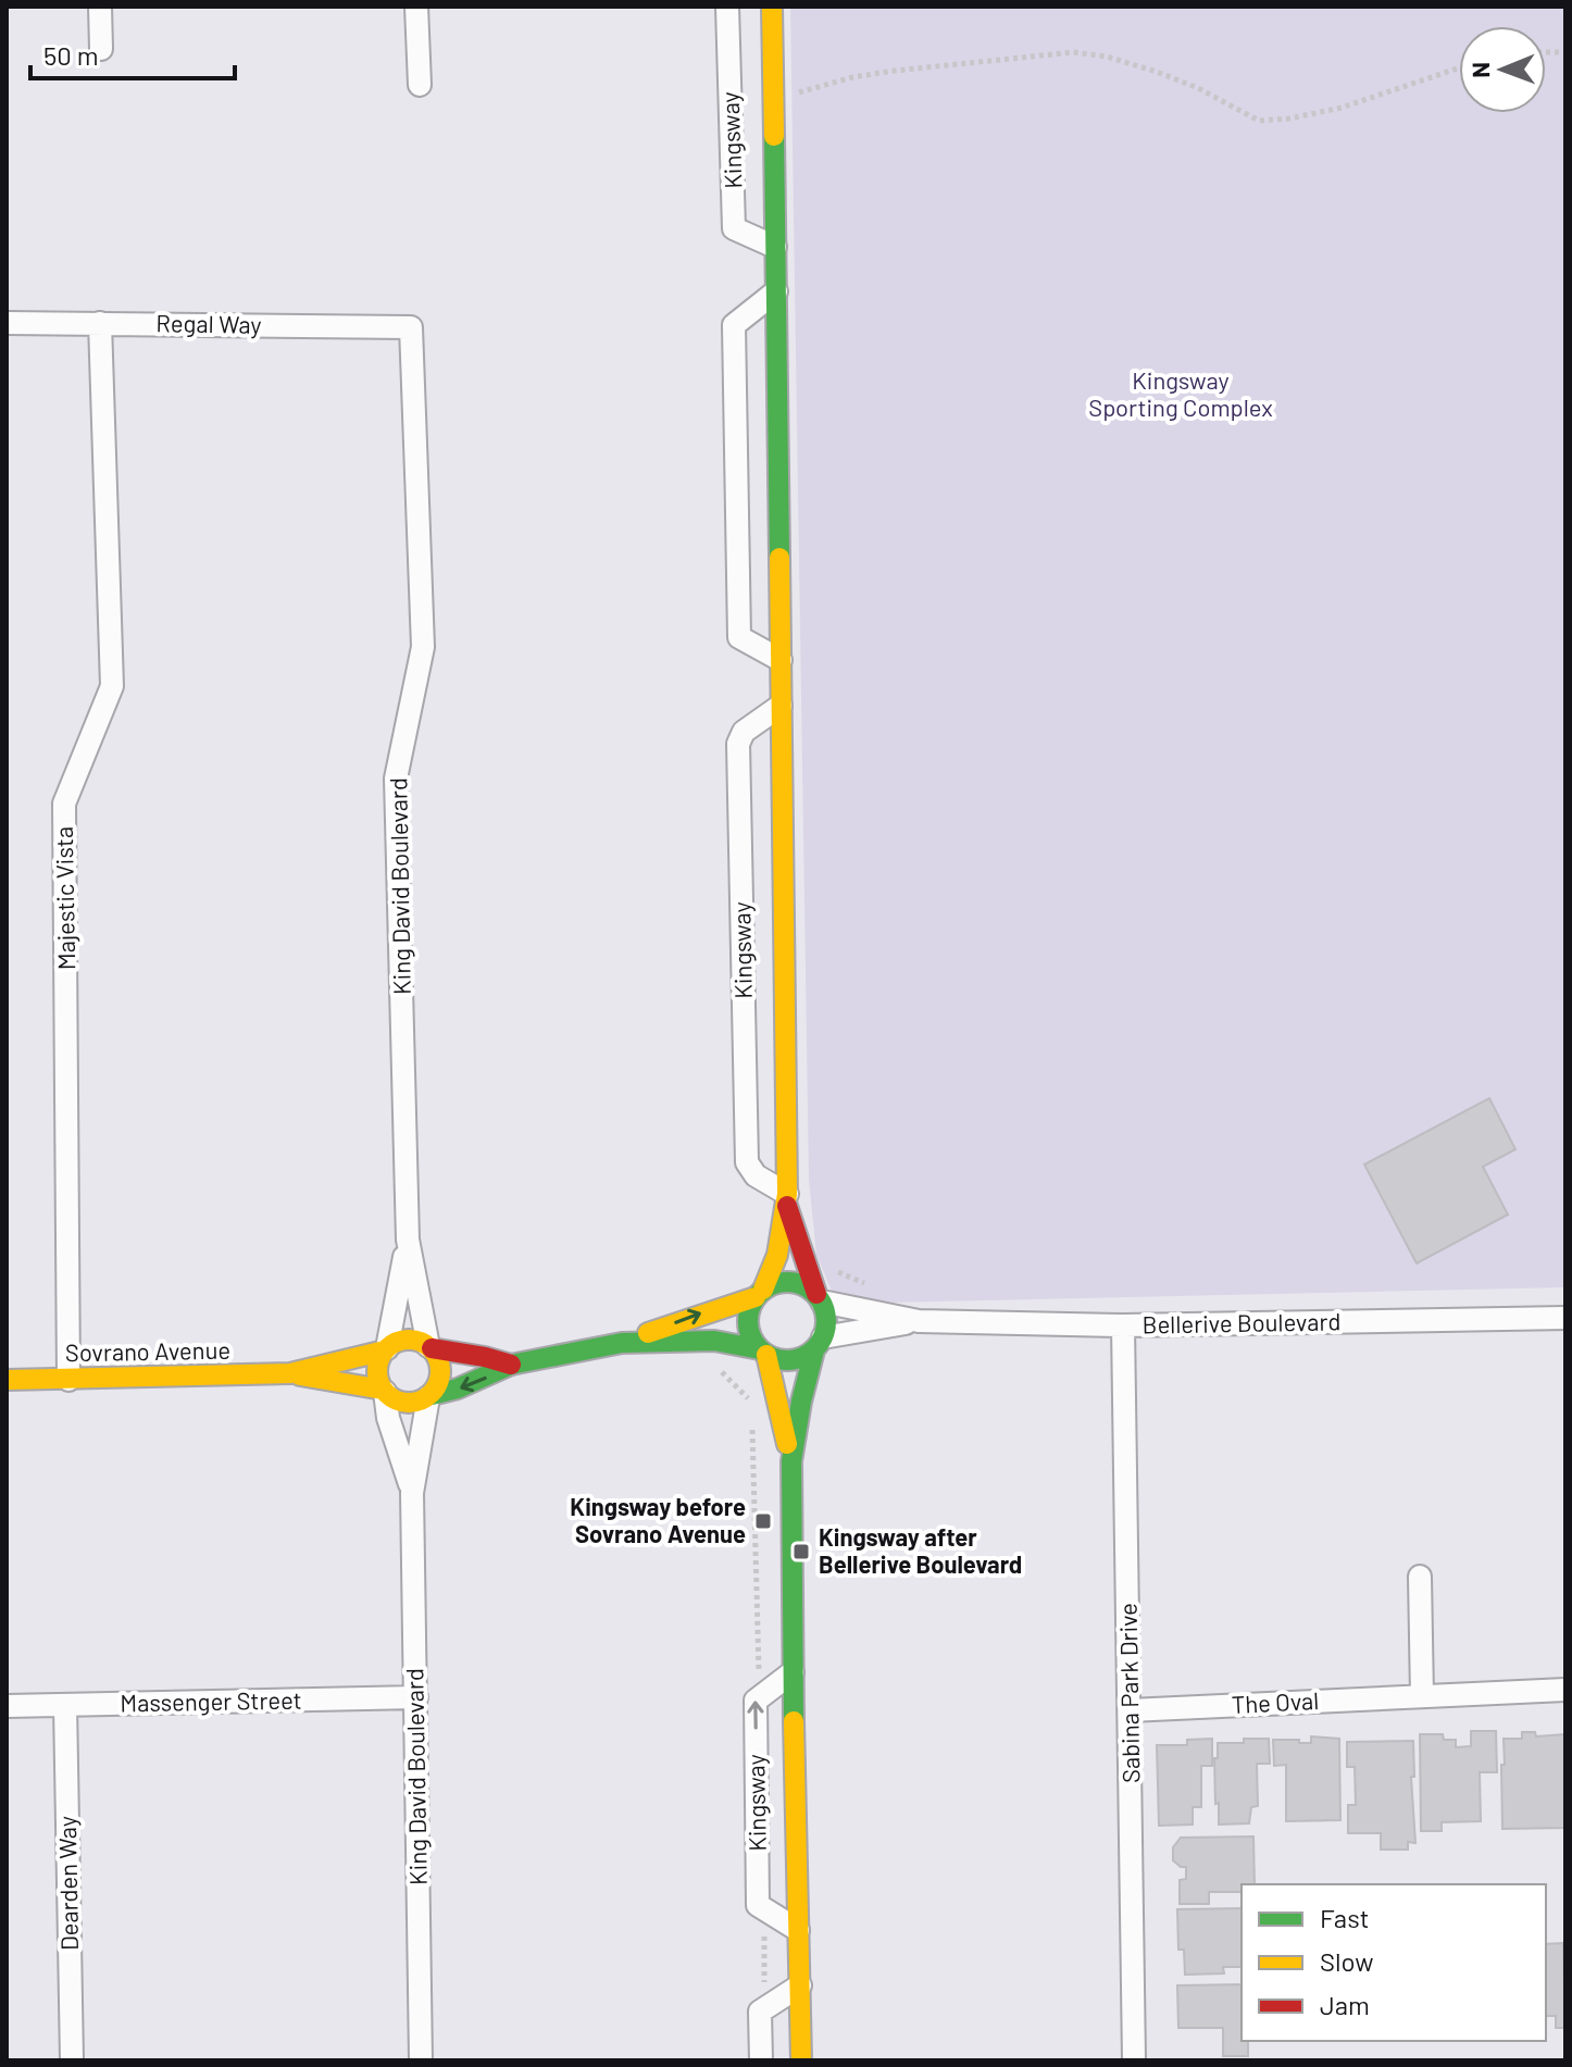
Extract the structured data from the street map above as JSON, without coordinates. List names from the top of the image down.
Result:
{
  "streets": {
    "main road": ["Kingsway", "Sovrano Avenue"],
    "street": [
      "Regal Way",
      "King David Boulevard",
      "Majestic Vista",
      "Bellerive Boulevard",
      "Sabina Park Drive",
      "Massenger Street",
      "The Oval",
      "Dearden Way"
    ]
  },
  "crossings": [
    ["Kingsway", "Bellerive Boulevard"],
    ["Regal Way", "King David Boulevard"],
    ["Regal Way", "Majestic Vista"],
    ["King David Boulevard", "Sovrano Avenue"],
    ["King David Boulevard", "Massenger Street"],
    ["Majestic Vista", "Sovrano Avenue"],
    ["Bellerive Boulevard", "Sabina Park Drive"],
    ["Sabina Park Drive", "The Oval"],
    ["Massenger Street", "Dearden Way"]
  ],
  "parks": ["Kingsway Sporting Complex"],
  "places": {
    "transit": ["Kingsway before Sovrano Avenue", "Kingsway after Bellerive Boulevard"]
  },
  "legend": ["Fast", "Slow", "Jam"],
  "scale_bar": "50 m",
  "north": "left"
}
